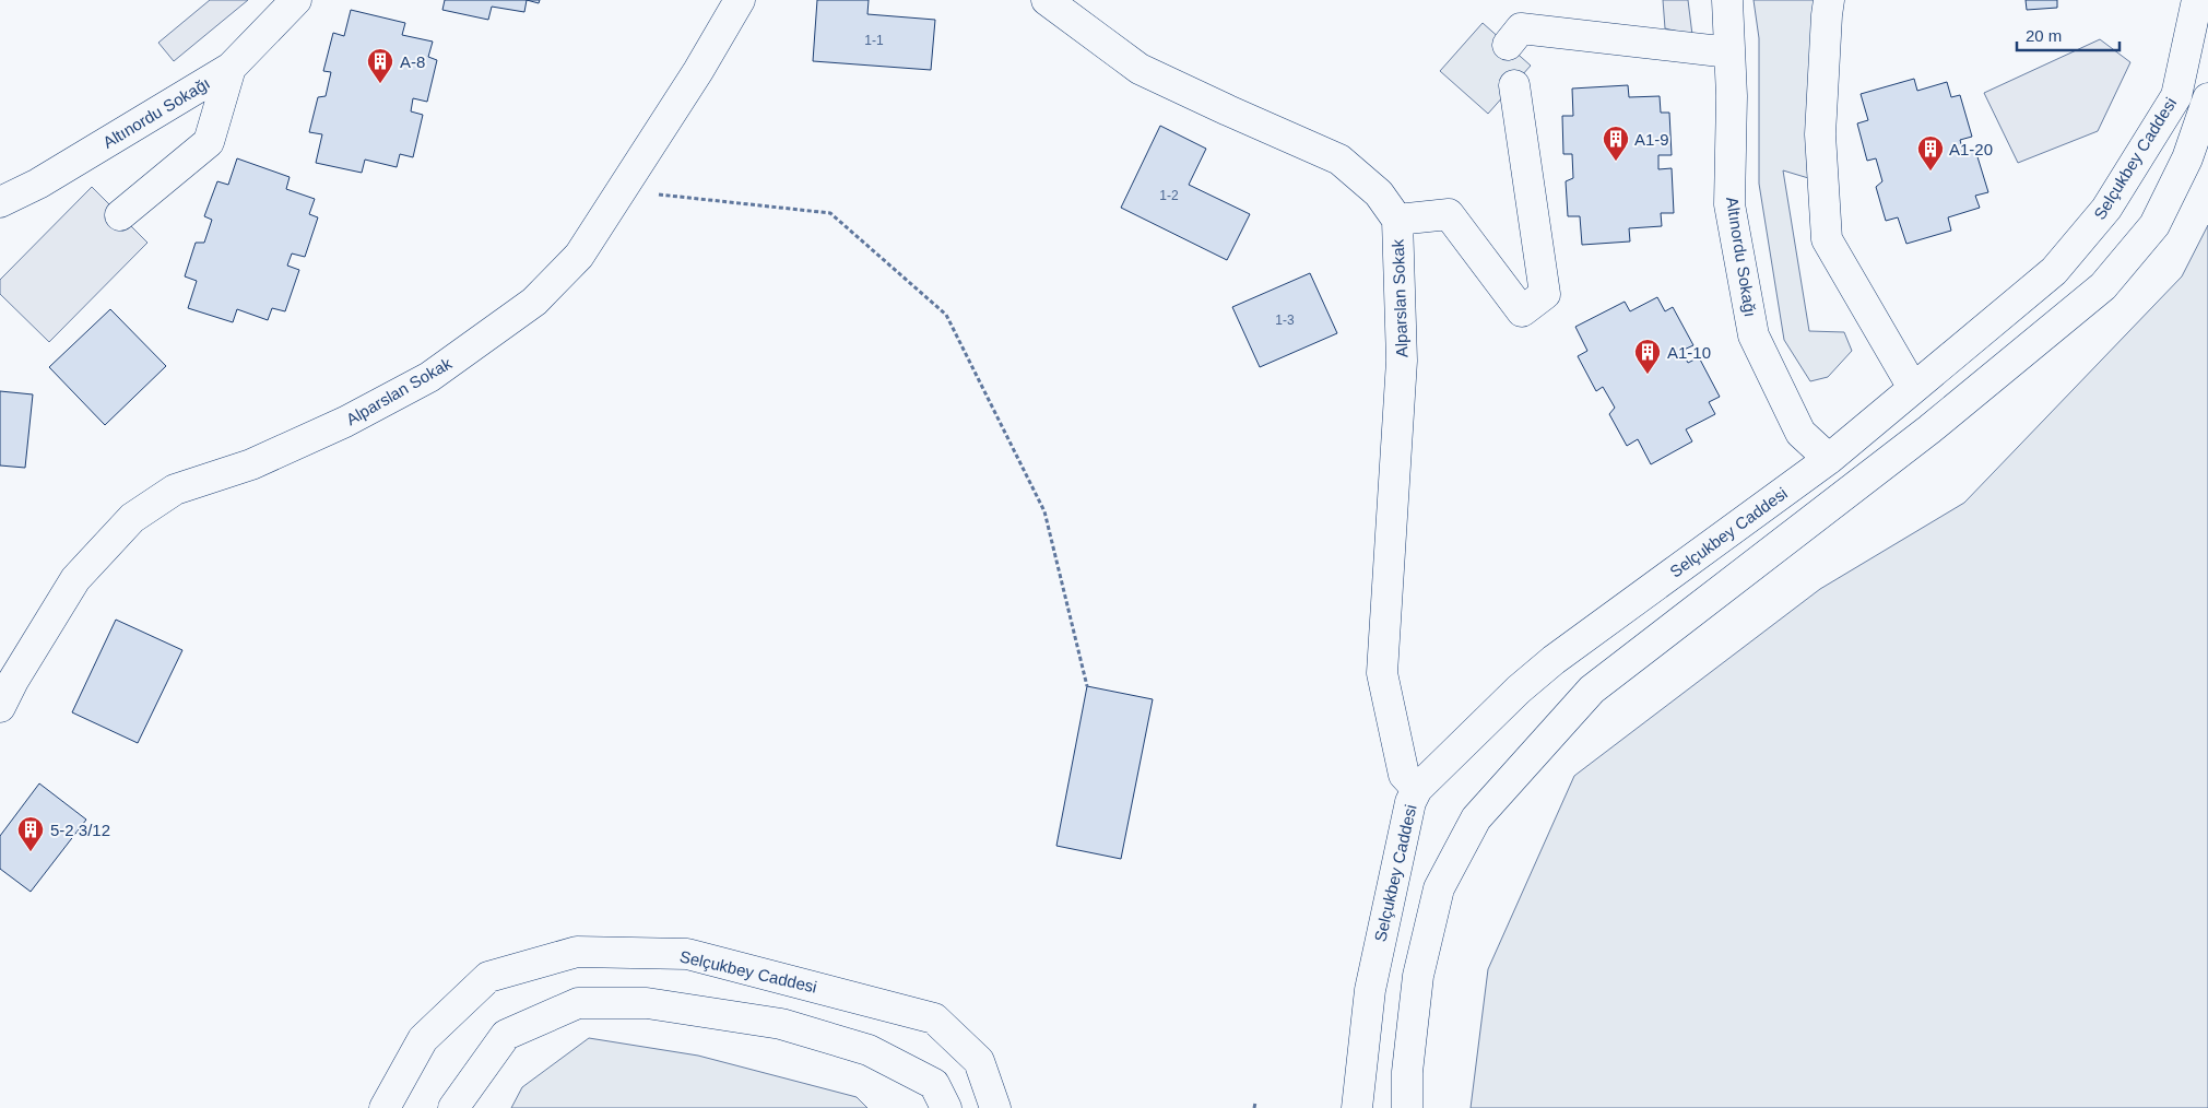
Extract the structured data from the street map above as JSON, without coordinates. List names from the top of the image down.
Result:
{
  "streets": {
    "street": ["Altınordu Sokağı", "Selçukbey Caddesi", "Alparslan Sokak"]
  },
  "crossings": [
    ["Altınordu Sokağı", "Selçukbey Caddesi"],
    ["Selçukbey Caddesi", "Alparslan Sokak"]
  ],
  "places": {
    "building": [
      "A-8",
      "A1-9",
      "A1-20",
      "A1-10",
      "5-2 3/12"
    ]
  },
  "house_numbers": ["1-1", "1-2", "1-3"],
  "scale_bar": "20 m"
}
